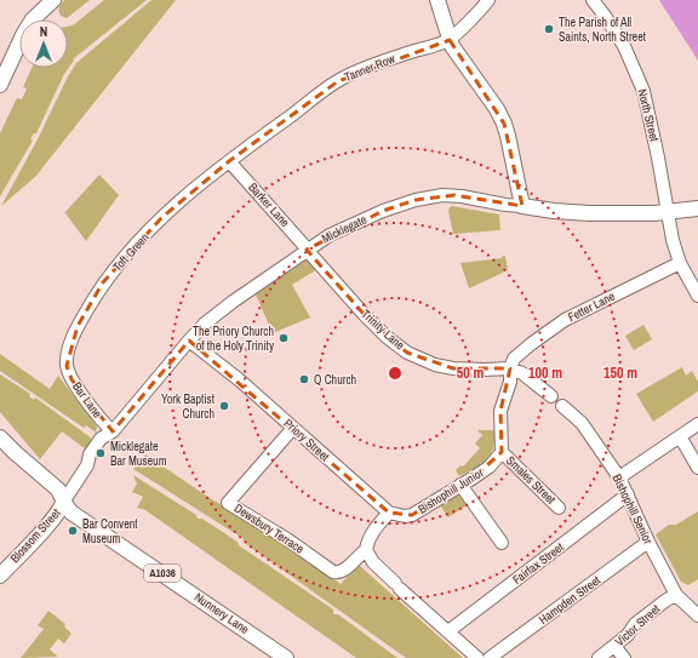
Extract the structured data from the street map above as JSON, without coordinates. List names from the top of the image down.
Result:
{
  "streets": {
    "main road": [
      "Micklegate",
      "Blossom Street",
      "A1036",
      "Nunnery Lane"
    ],
    "street": [
      "Tanner Row",
      "North Street",
      "Barker Lane",
      "Toft Green",
      "Fetter Lane",
      "Trinity Lane",
      "Bar Lane",
      "Priory Street",
      "Smales Street",
      "Bishophill Junior",
      "Bishophill Senior",
      "Dewsbury Terrace",
      "Fairfax Street",
      "Hampden Street",
      "Victor Street"
    ]
  },
  "crossings": [
    ["Tanner Row", "Barker Lane"],
    ["Tanner Row", "Toft Green"],
    ["North Street", "Micklegate"],
    ["North Street", "Fetter Lane"],
    ["Barker Lane", "Micklegate"],
    ["Barker Lane", "Toft Green"],
    ["Barker Lane", "Trinity Lane"],
    ["Micklegate", "Trinity Lane"],
    ["Micklegate", "Bar Lane"],
    ["Micklegate", "Priory Street"],
    ["Micklegate", "Blossom Street"],
    ["Toft Green", "Bar Lane"],
    ["Fetter Lane", "Trinity Lane"],
    ["Priory Street", "Bishophill Junior"],
    ["Priory Street", "Dewsbury Terrace"],
    ["Smales Street", "Bishophill Junior"],
    ["Bishophill Senior", "Fairfax Street"],
    ["Bishophill Senior", "Hampden Street"],
    ["Bishophill Senior", "Victor Street"],
    ["Blossom Street", "A1036"],
    ["Blossom Street", "Nunnery Lane"],
    ["A1036", "Nunnery Lane"]
  ],
  "places": [
    "The Parish of All Saints, North Street",
    "The Priory Church of the Holy Trinity",
    "Q Church",
    "York Baptist Church",
    "Micklegate Bar Museum",
    "Bar Convent Museum"
  ],
  "north": "top",
  "rings": ["50 m", "100 m", "150 m"]
}
